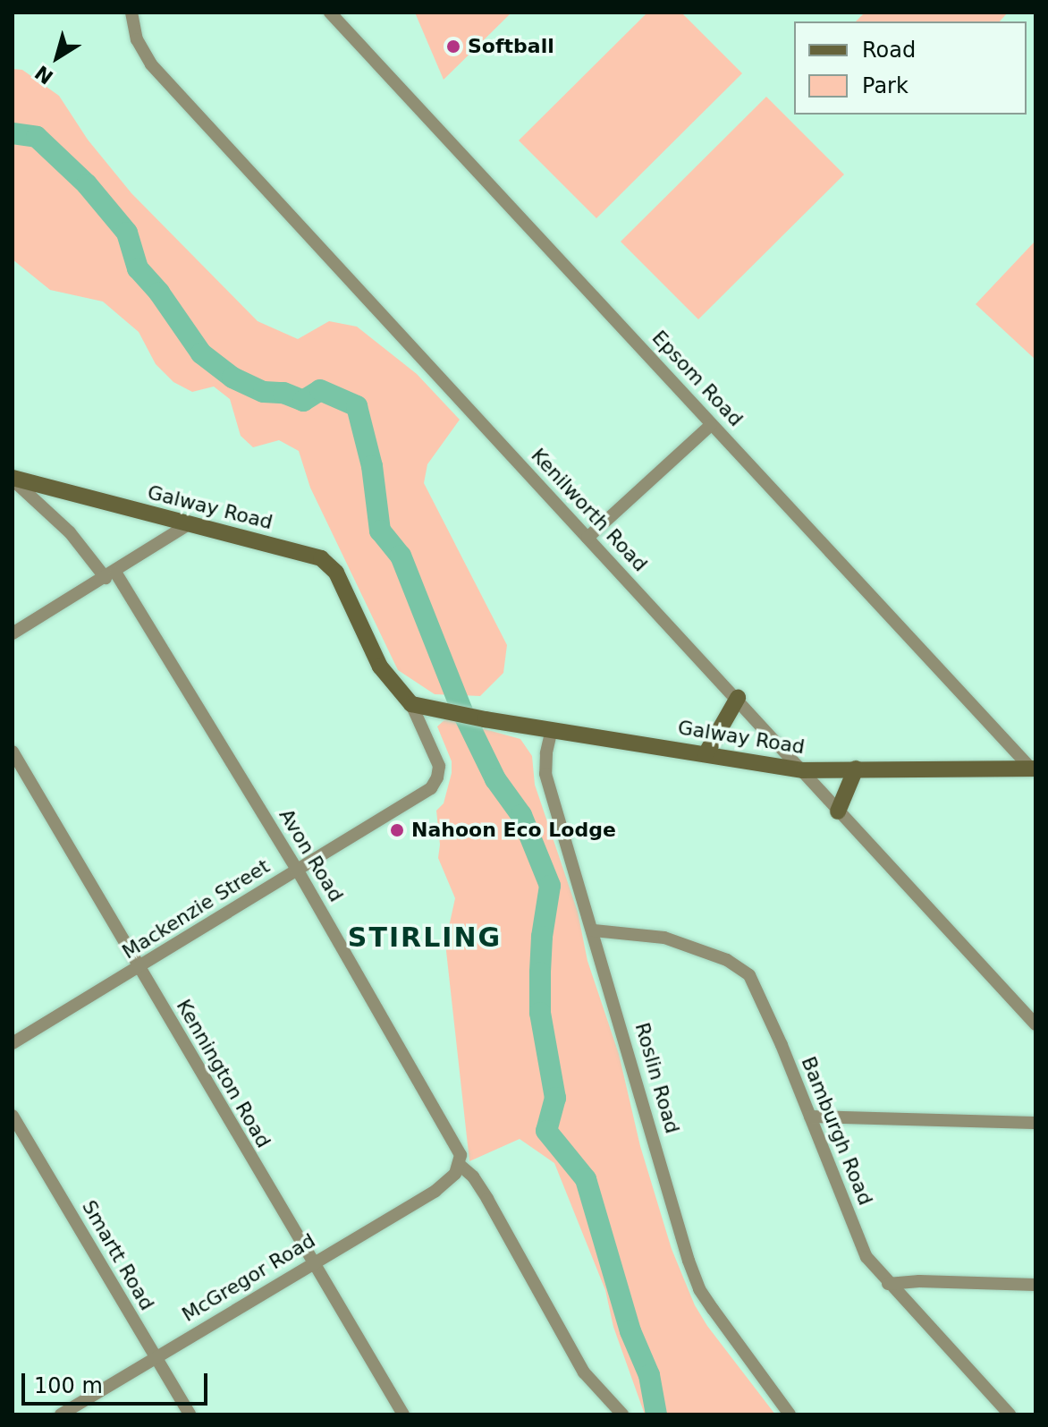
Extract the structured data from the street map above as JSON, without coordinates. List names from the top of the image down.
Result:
{
  "streets": {
    "street": [
      "Epsom Road",
      "Galway Road",
      "Kenilworth Road",
      "Avon Road",
      "Mackenzie Street",
      "Kennington Road",
      "Roslin Road",
      "Bamburgh Road",
      "Smartt Road",
      "McGregor Road"
    ]
  },
  "crossings": [
    ["Epsom Road", "Galway Road"],
    ["Galway Road", "Kenilworth Road"],
    ["Galway Road", "Avon Road"],
    ["Galway Road", "Mackenzie Street"],
    ["Galway Road", "Roslin Road"],
    ["Avon Road", "Mackenzie Street"],
    ["Avon Road", "McGregor Road"],
    ["Mackenzie Street", "Kennington Road"],
    ["Kennington Road", "McGregor Road"],
    ["Roslin Road", "Bamburgh Road"],
    ["Smartt Road", "McGregor Road"]
  ],
  "districts": ["STIRLING"],
  "places": ["Softball", "Nahoon Eco Lodge"],
  "legend": ["Road", "Park"],
  "scale_bar": "100 m",
  "north": "bottom left"
}
